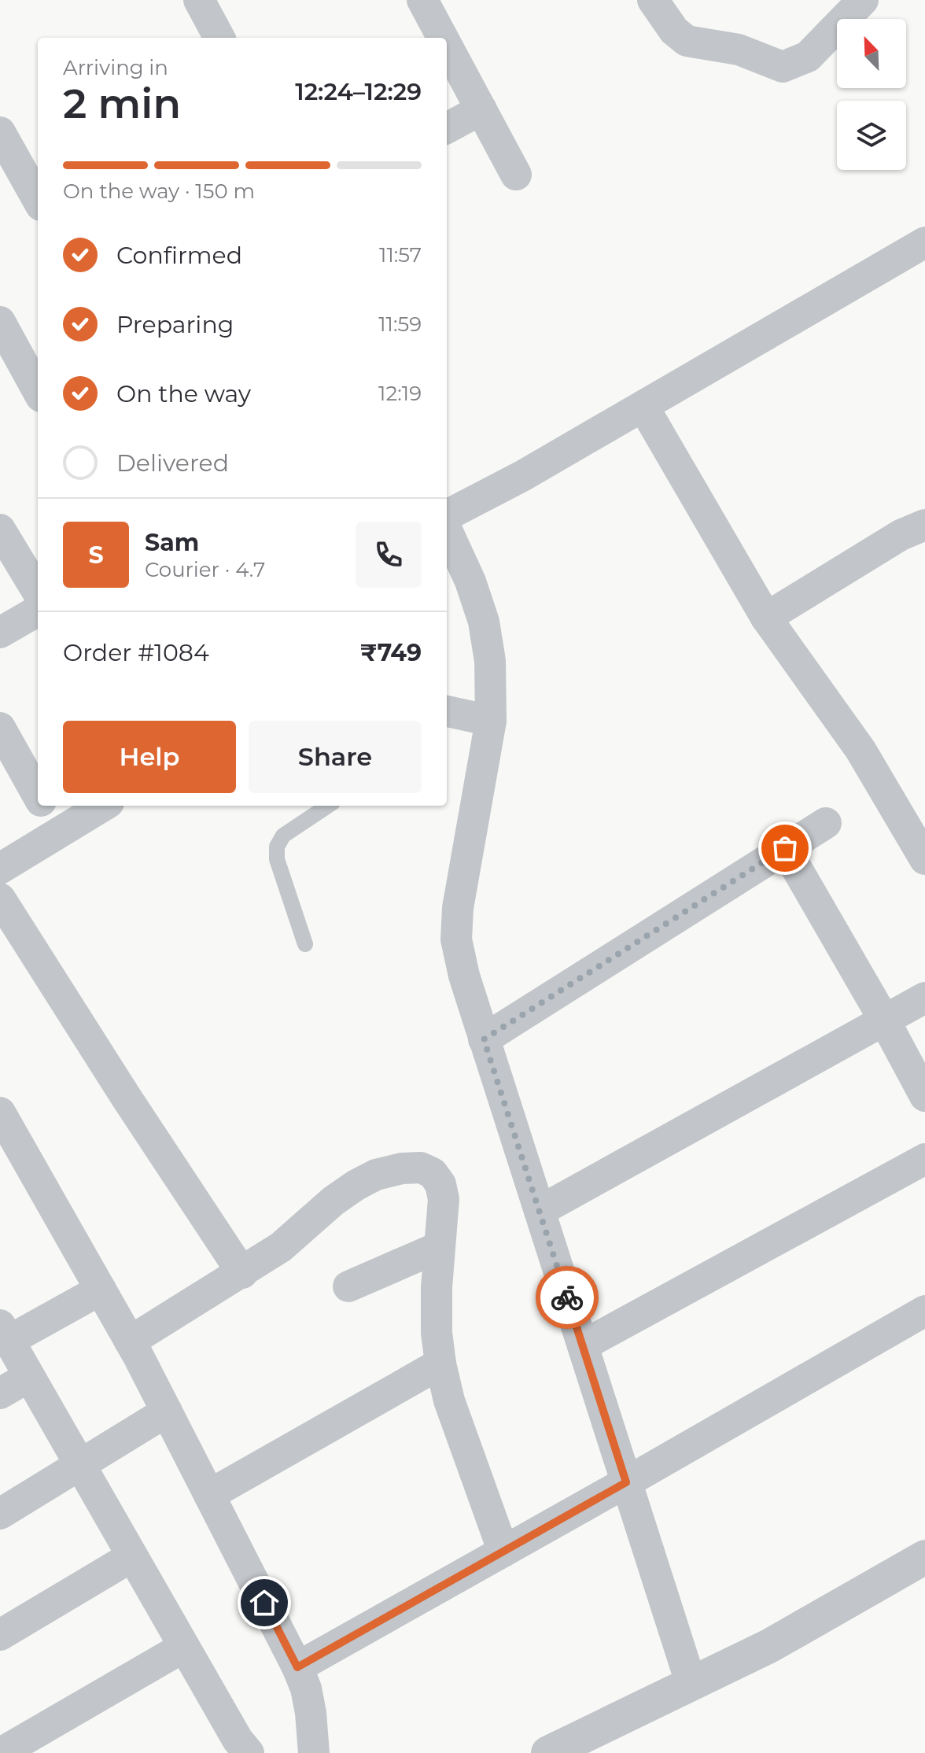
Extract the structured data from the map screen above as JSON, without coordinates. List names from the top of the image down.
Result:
{
  "north": "top left",
  "page": {
    "heading": ["2 min", "Arriving in", "12:24–12:29"],
    "panel": [
      "Sam",
      "Courier · 4.7",
      "Order #1084",
      "₹749"
    ],
    "bar": "On the way · 150 m",
    "list": [
      ["Confirmed", "11:57"],
      ["Preparing", "11:59"],
      ["On the way", "12:19"],
      "Delivered"
    ],
    "round": "S",
    "buttons": ["Help", "Share"]
  }
}
